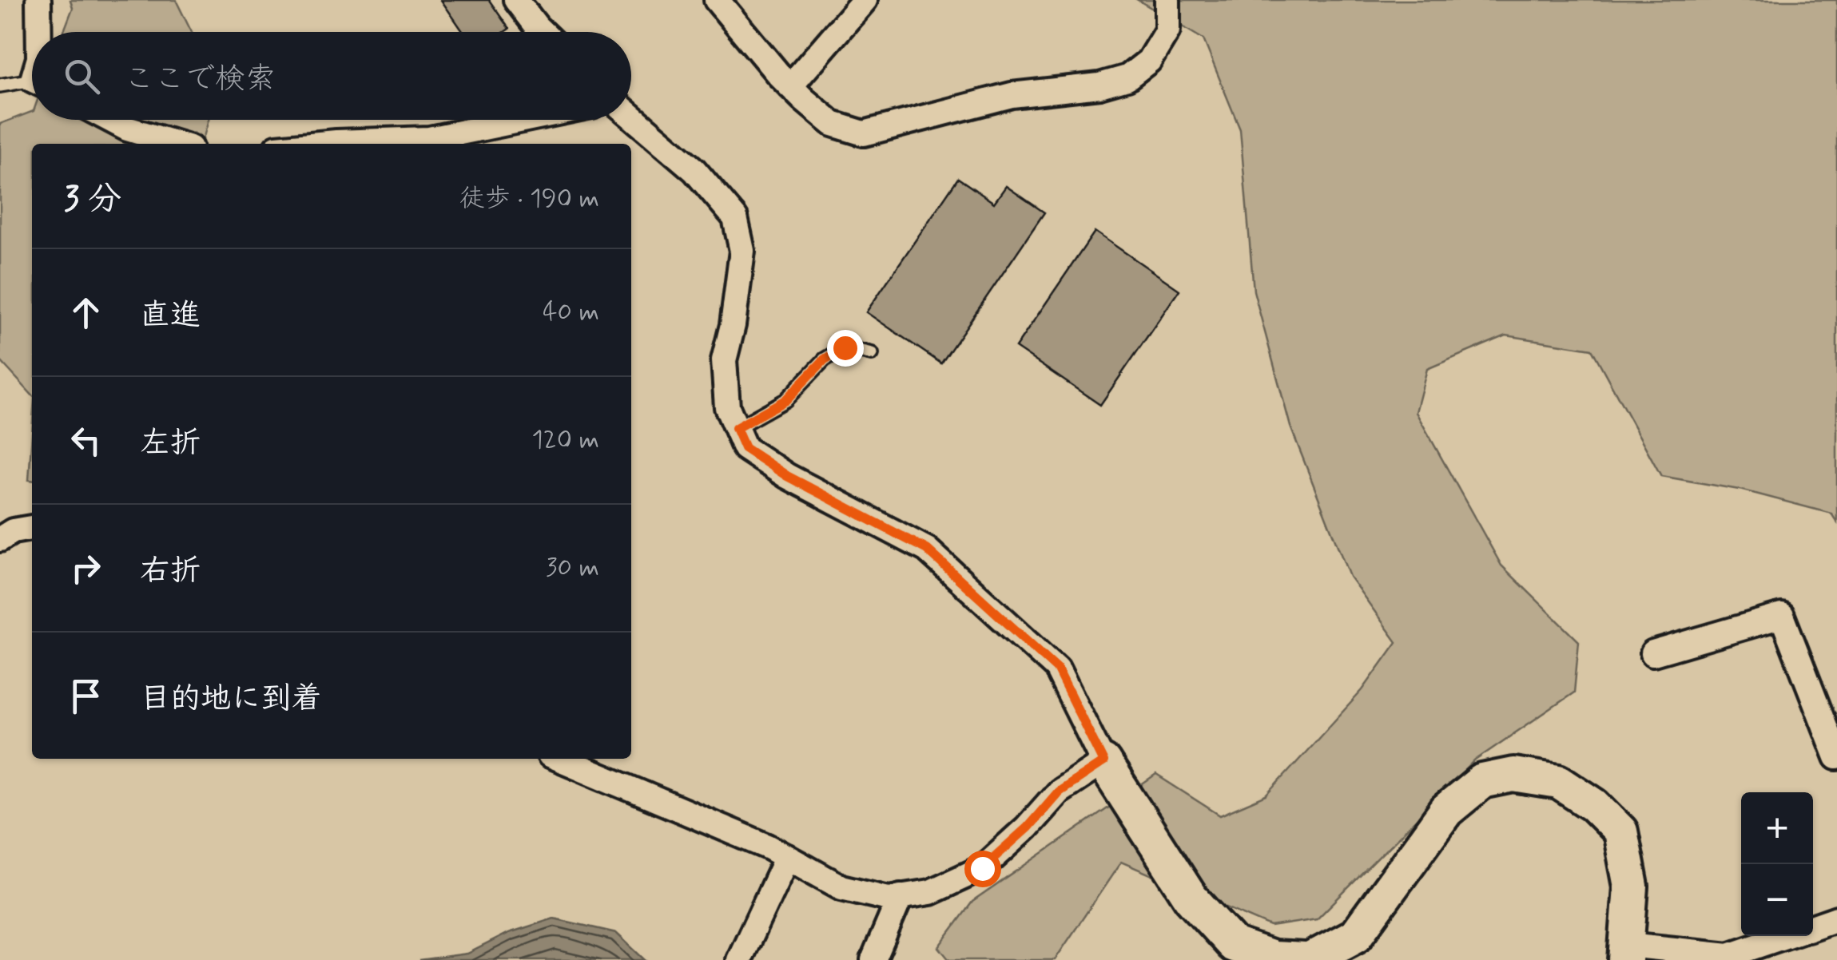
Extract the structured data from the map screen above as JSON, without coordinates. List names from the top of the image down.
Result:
{
  "page": {
    "search": "ここで検索",
    "heading": ["3 分", "徒歩 · 190 m"],
    "list": [
      ["直進", "40 m"],
      ["左折", "120 m"],
      ["右折", "30 m"],
      "目的地に到着"
    ],
    "map_buttons": ["+", "−"]
  }
}
